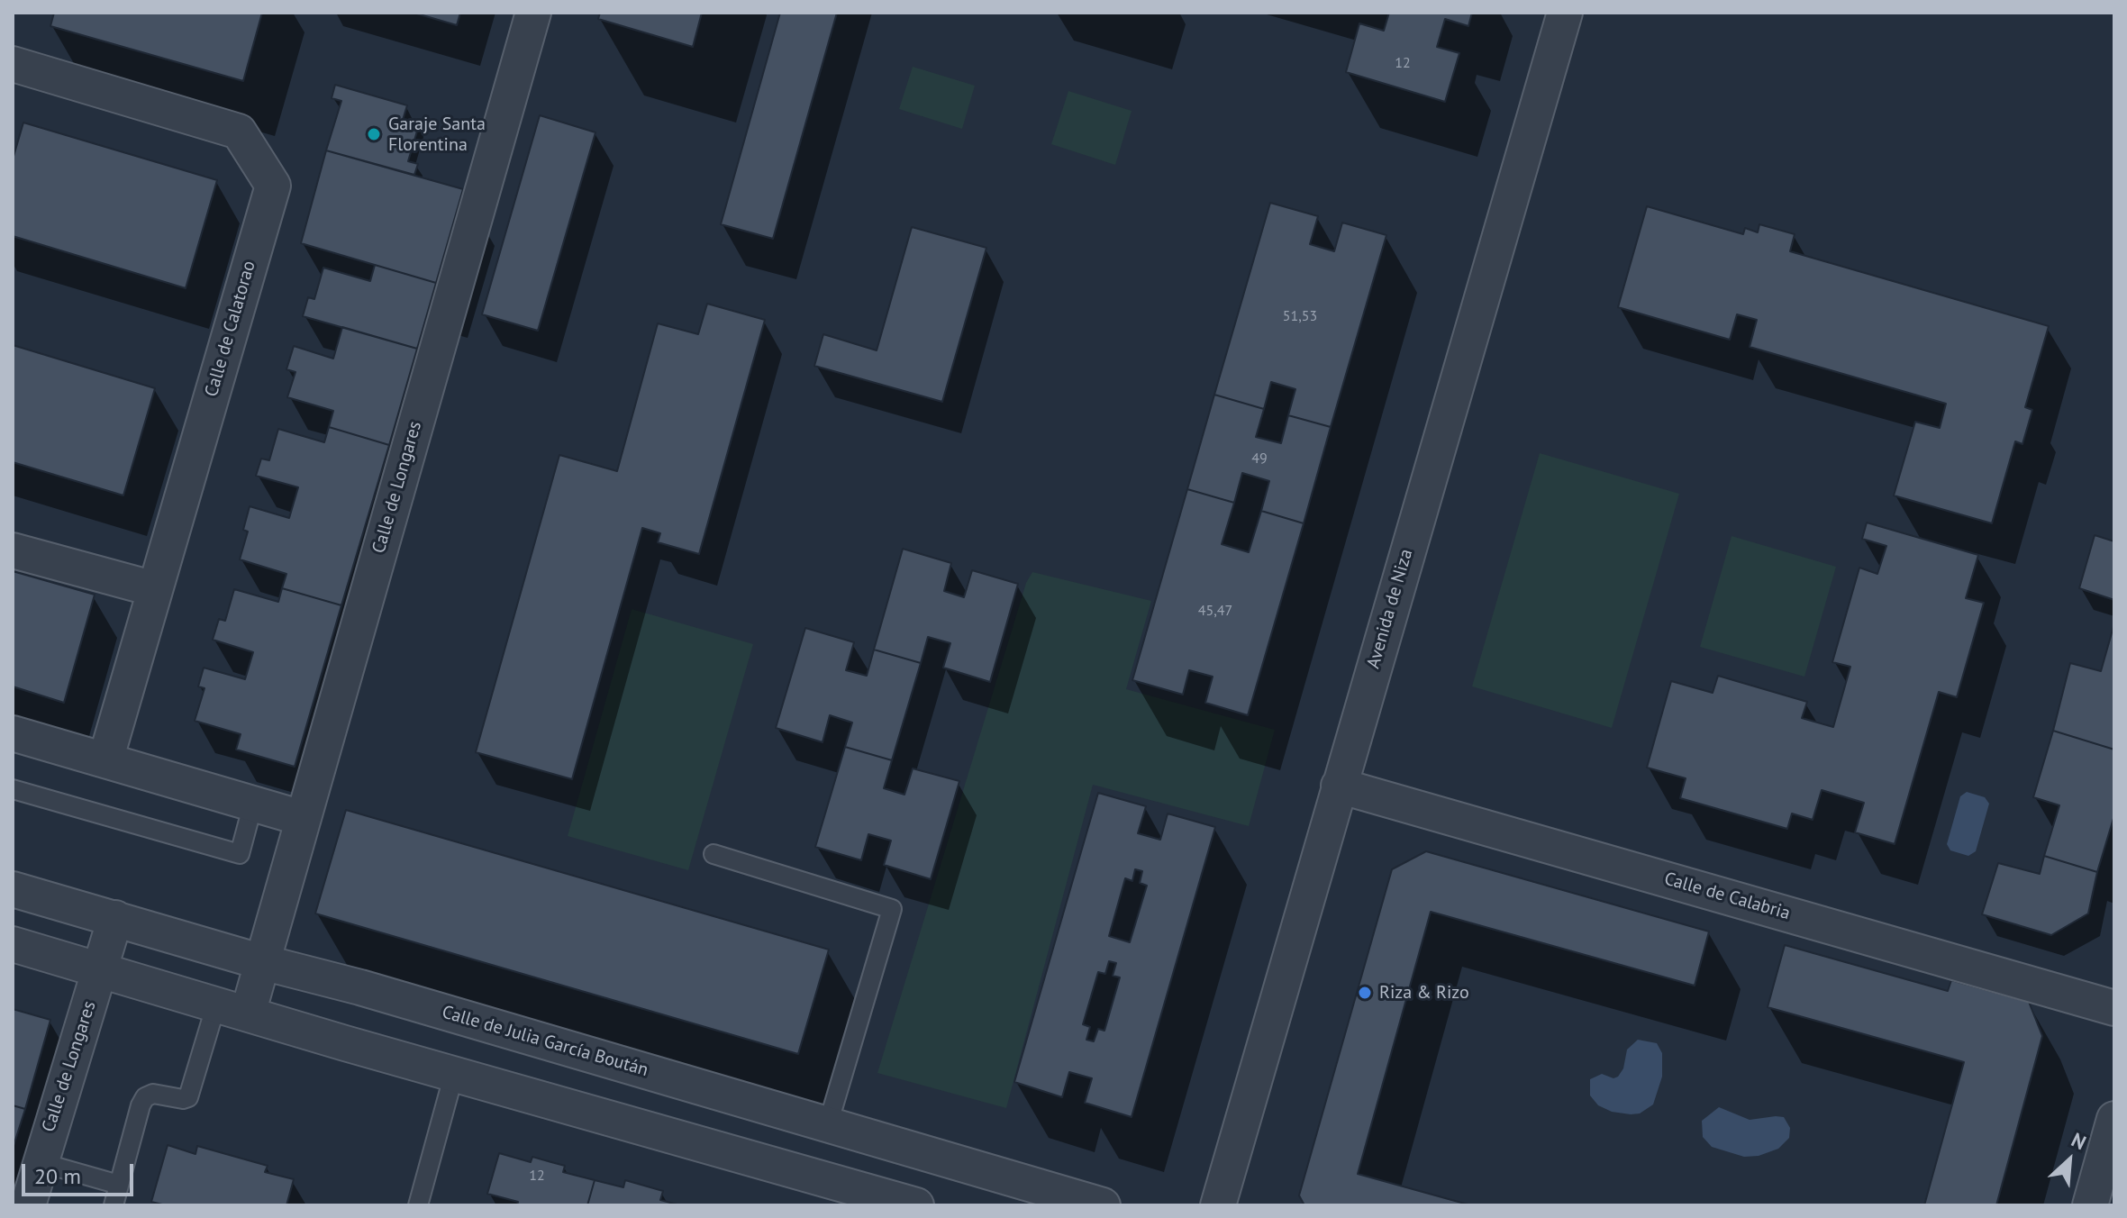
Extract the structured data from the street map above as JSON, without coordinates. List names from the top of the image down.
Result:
{
  "streets": {
    "street": [
      "Calle de Calatorao",
      "Calle de Longares",
      "Avenida de Niza",
      "Calle de Calabria",
      "Calle de Julia García Boután"
    ]
  },
  "crossings": [
    ["Calle de Longares", "Calle de Julia García Boután"],
    ["Avenida de Niza", "Calle de Calabria"]
  ],
  "places": ["Garaje Santa Florentina", "Riza & Rizo"],
  "house_numbers": [
    "12",
    "51,53",
    "49",
    "45,47",
    "12"
  ],
  "scale_bar": "20 m",
  "north": "top right"
}
